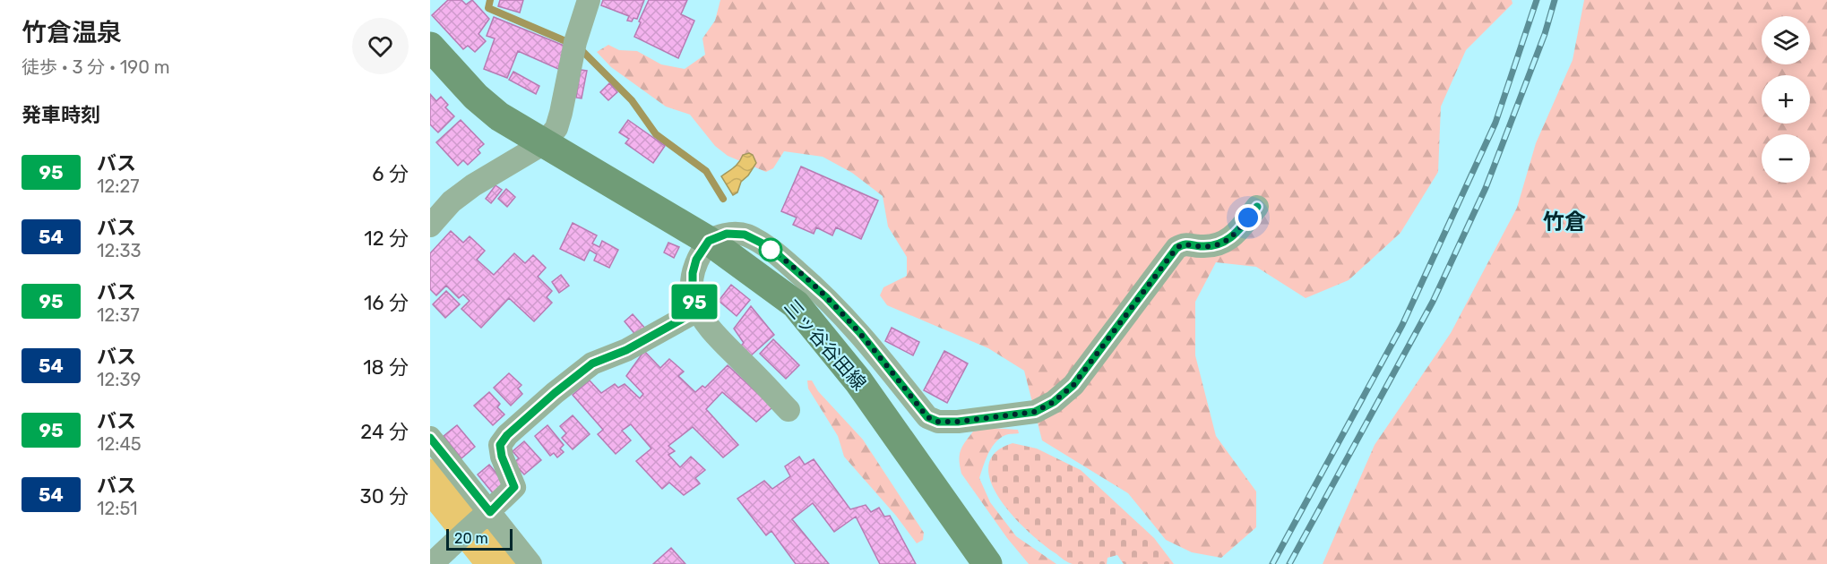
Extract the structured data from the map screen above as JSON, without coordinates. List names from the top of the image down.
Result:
{
  "streets": {
    "main road": ["三ッ谷谷田線"]
  },
  "districts": ["竹倉"],
  "lines": ["bus line 95"],
  "scale_bar": "20 m",
  "page": {
    "heading": [
      ["竹倉温泉", "徒歩 · 3 分 · 190 m"],
      "発車時刻"
    ],
    "on_map": "95",
    "map_buttons": ["+", "−"],
    "list": [
      {
        "mark": "95",
        "name": "バス",
        "note": "12:27",
        "value": "6 分"
      },
      {
        "mark": "54",
        "name": "バス",
        "note": "12:33",
        "value": "12 分"
      },
      {
        "mark": "95",
        "name": "バス",
        "note": "12:37",
        "value": "16 分"
      },
      {
        "mark": "54",
        "name": "バス",
        "note": "12:39",
        "value": "18 分"
      },
      {
        "mark": "95",
        "name": "バス",
        "note": "12:45",
        "value": "24 分"
      },
      {
        "mark": "54",
        "name": "バス",
        "note": "12:51",
        "value": "30 分"
      }
    ],
    "scale": "20 m"
  }
}
